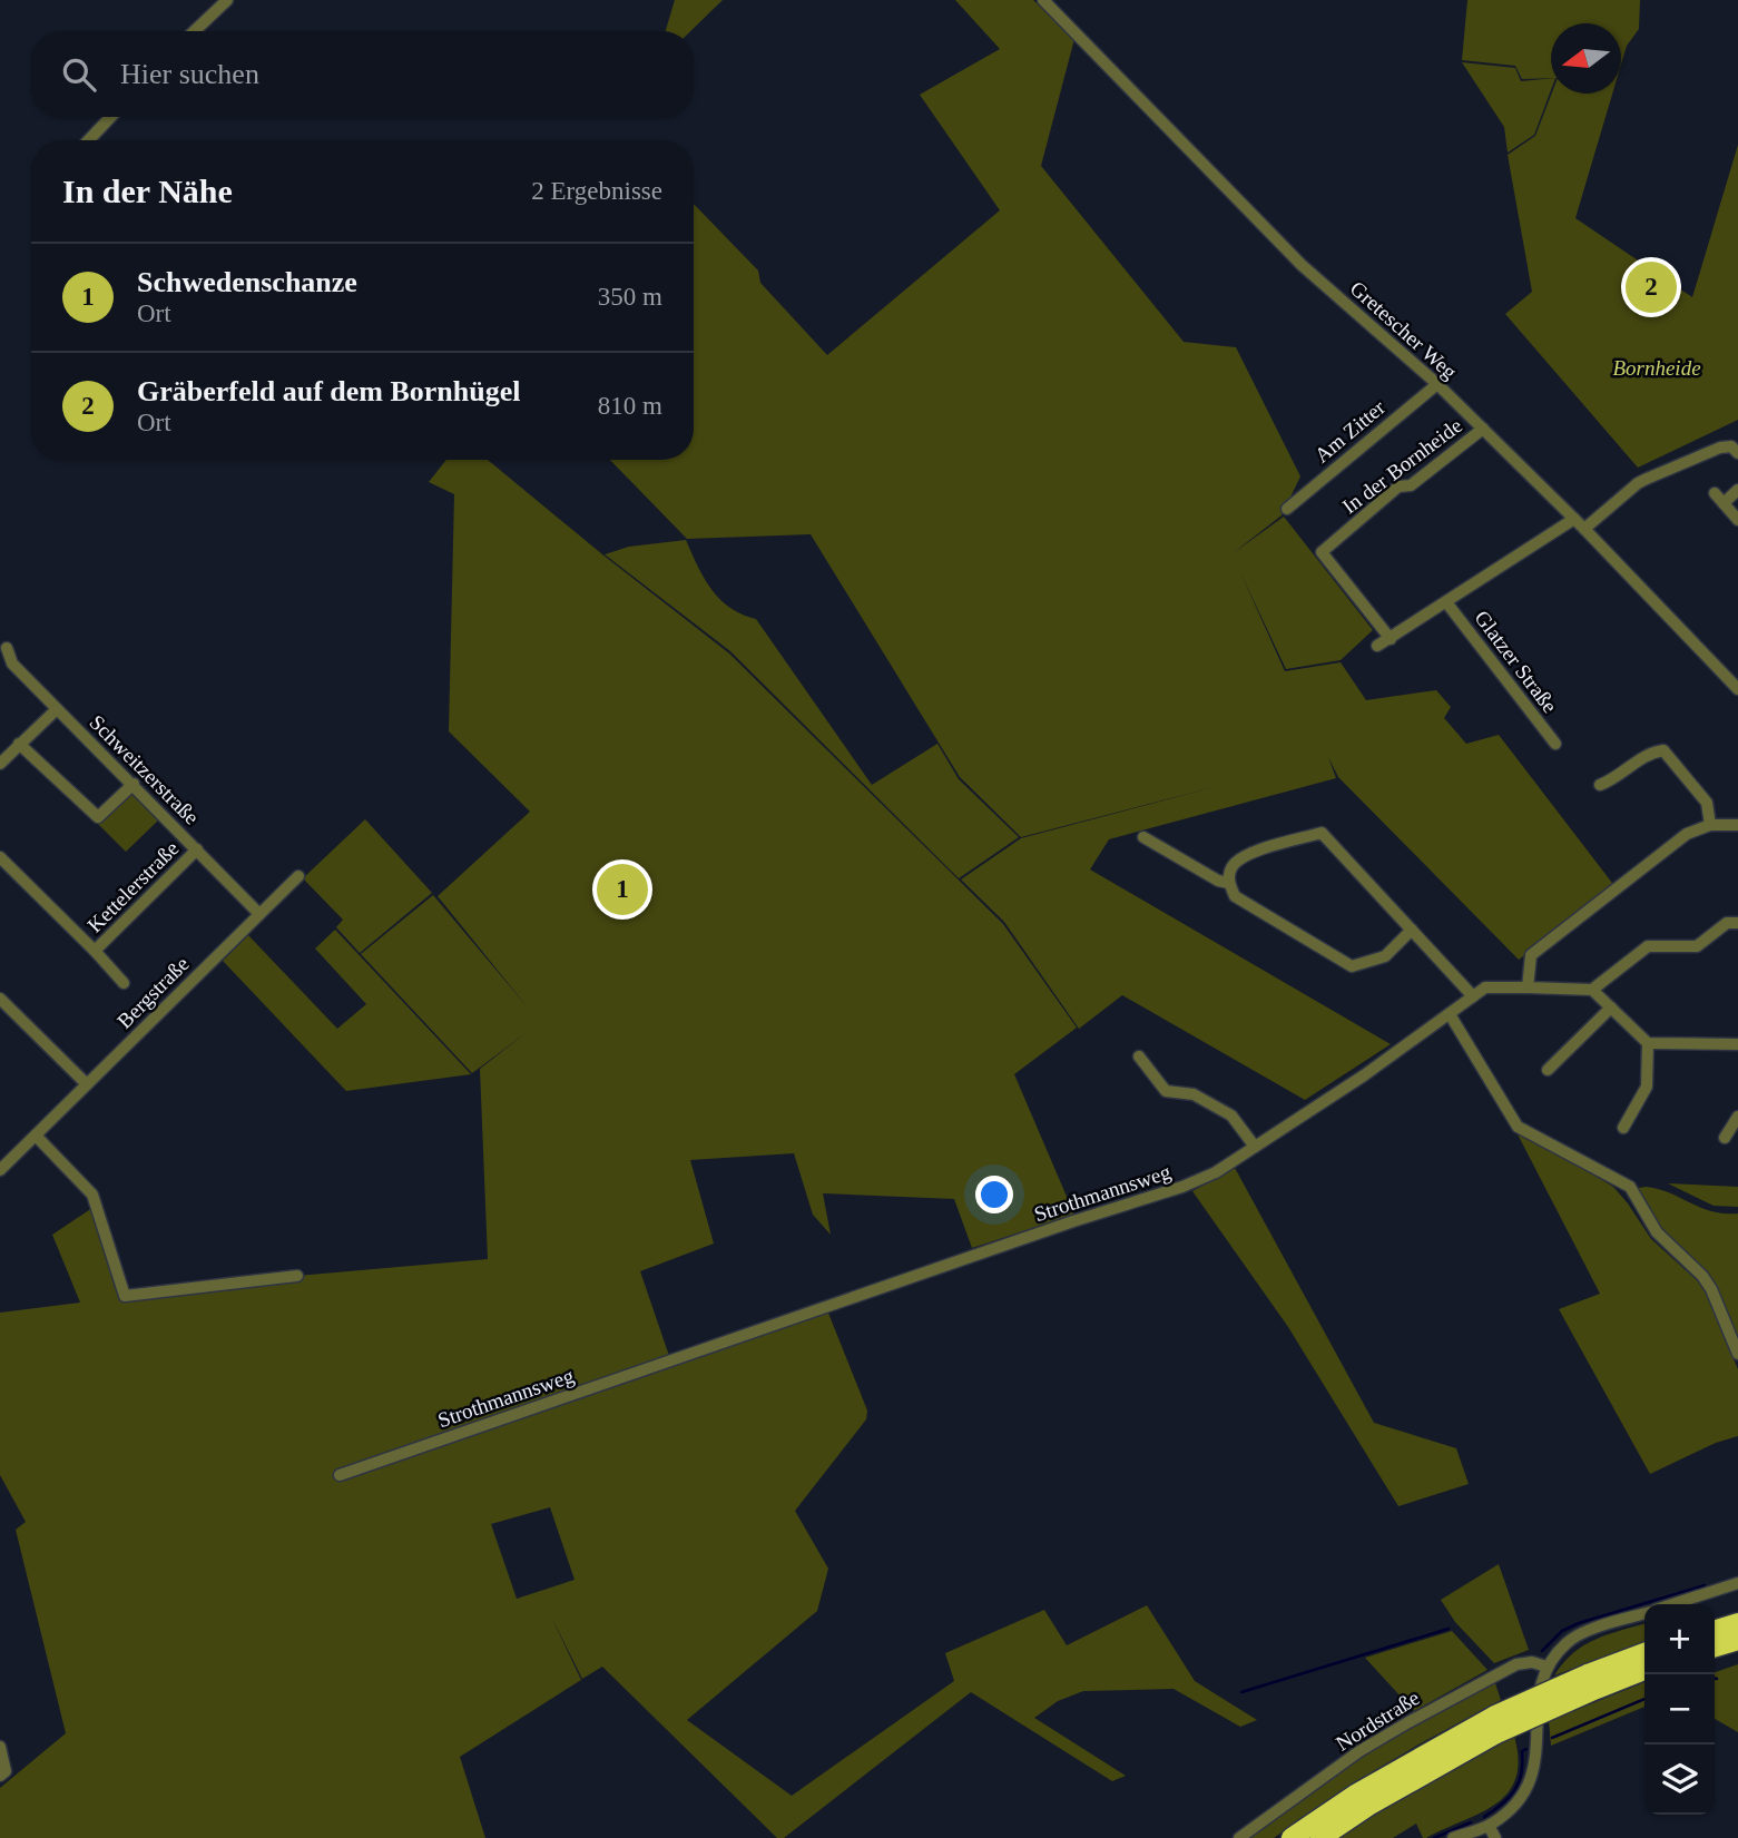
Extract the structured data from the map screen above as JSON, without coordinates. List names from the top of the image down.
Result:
{
  "streets": {
    "street": [
      "Gretescher Weg",
      "Am Zitter",
      "In der Bornheide",
      "Glatzer Straße",
      "Schweitzerstraße",
      "Kettelerstraße",
      "Bergstraße",
      "Strothmannsweg",
      "Nordstraße"
    ]
  },
  "crossings": [
    ["Gretescher Weg", "Am Zitter"],
    ["Gretescher Weg", "In der Bornheide"],
    ["Schweitzerstraße", "Kettelerstraße"],
    ["Schweitzerstraße", "Bergstraße"]
  ],
  "parks": ["Bornheide"],
  "north": "left",
  "page": {
    "search": "Hier suchen",
    "heading": ["In der Nähe", "2 Ergebnisse"],
    "list": [
      {
        "mark": "1",
        "name": "Schwedenschanze",
        "note": "Ort",
        "value": "350 m"
      },
      {
        "mark": "2",
        "name": "Gräberfeld auf dem Bornhügel",
        "note": "Ort",
        "value": "810 m"
      }
    ],
    "pins": ["2", "1"],
    "map_buttons": ["+", "−"]
  }
}
